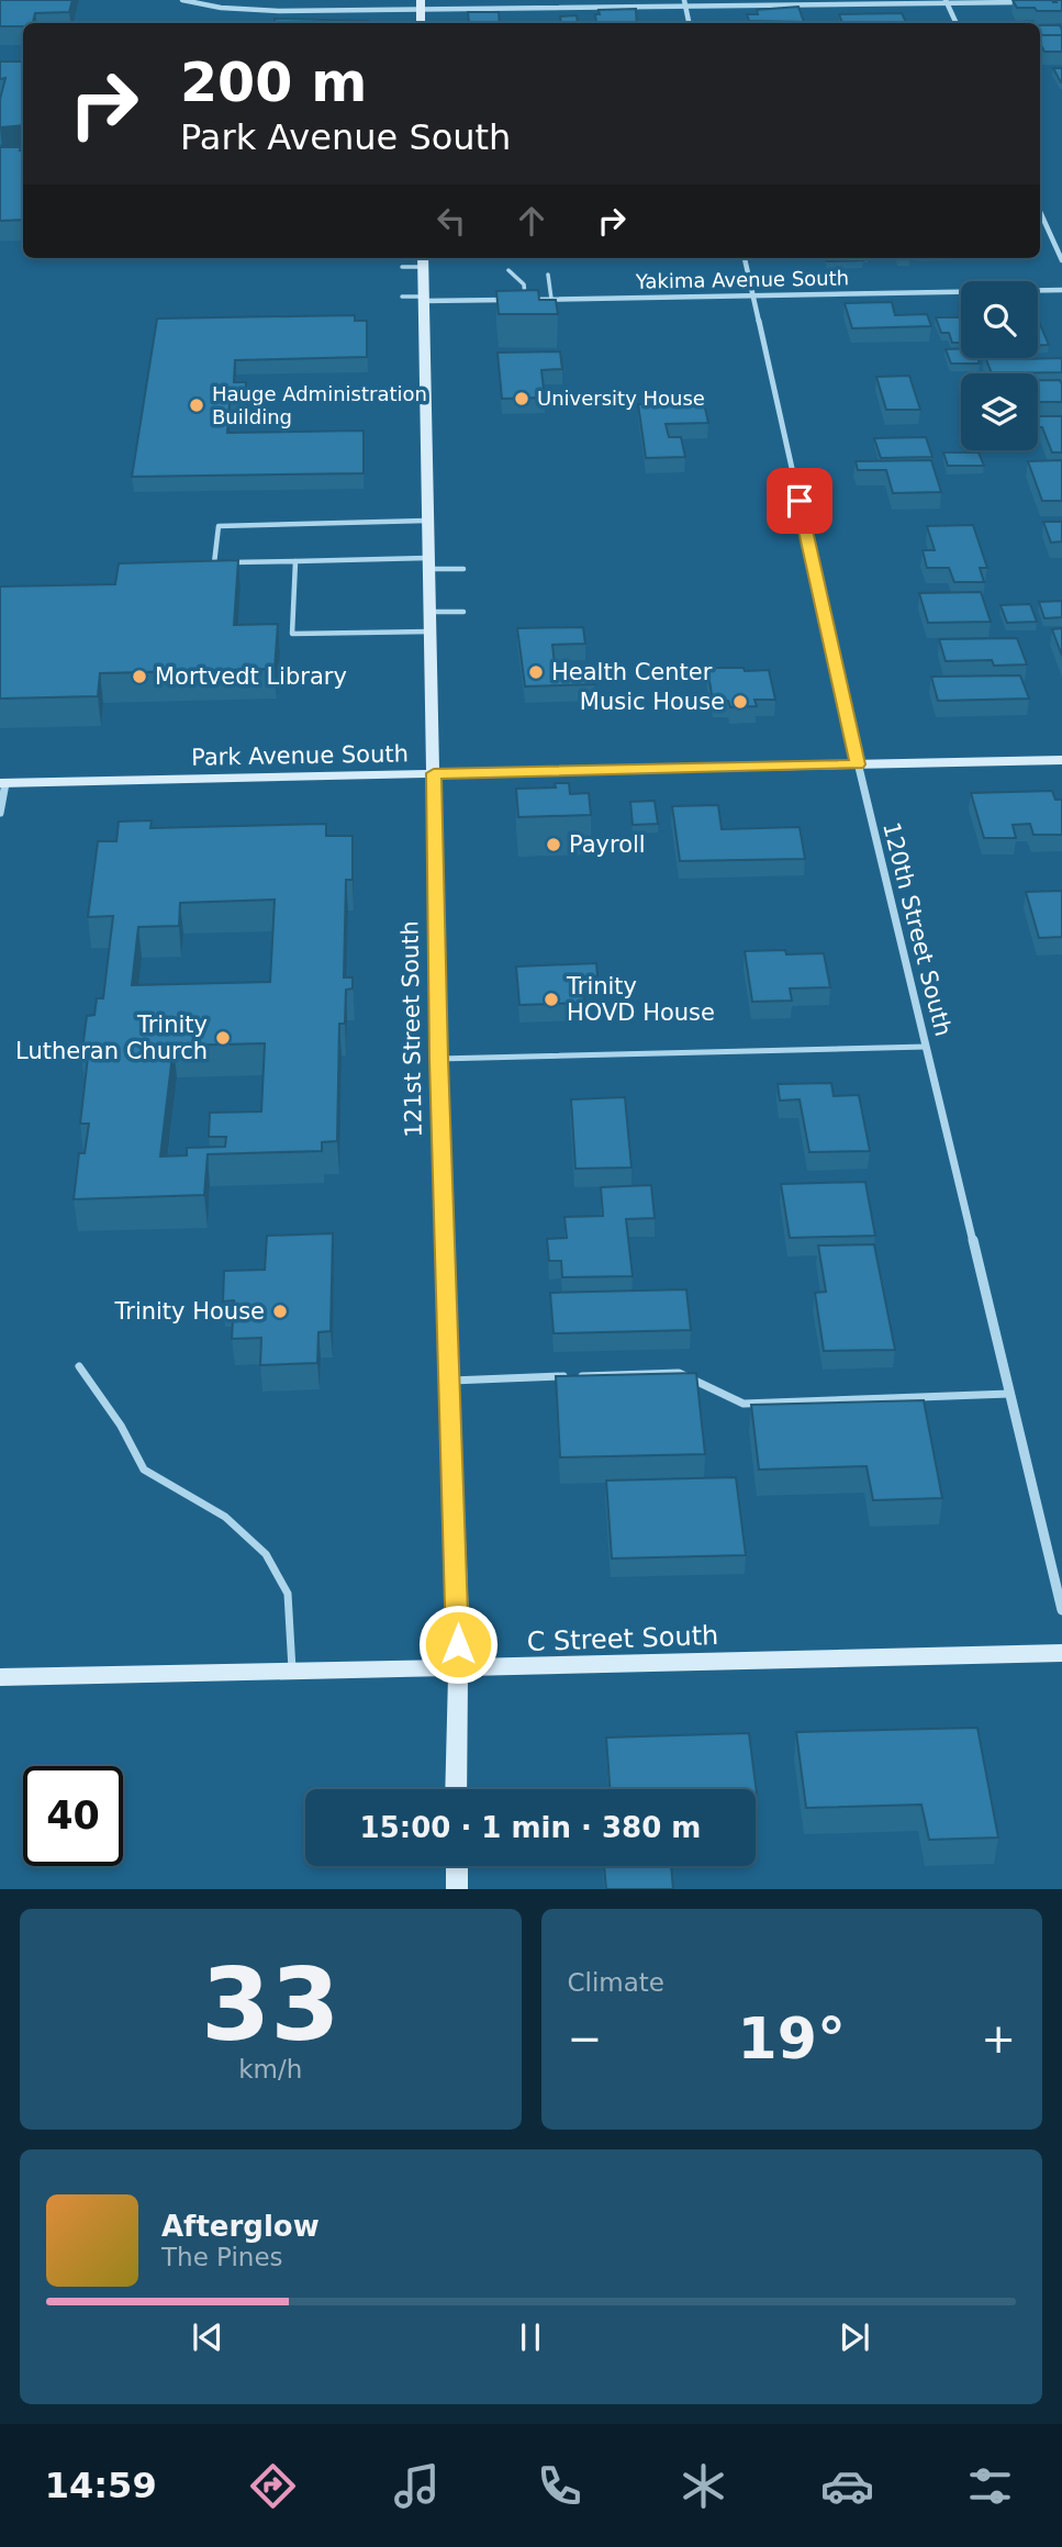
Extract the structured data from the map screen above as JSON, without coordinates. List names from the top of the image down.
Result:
{
  "streets": {
    "street": [
      "Yakima Avenue South",
      "Park Avenue South",
      "120th Street South",
      "121st Street South",
      "C Street South"
    ]
  },
  "crossings": [
    ["Yakima Avenue South", "120th Street South"],
    ["Yakima Avenue South", "121st Street South"],
    ["Park Avenue South", "120th Street South"],
    ["Park Avenue South", "121st Street South"],
    ["121st Street South", "C Street South"]
  ],
  "places": [
    "University House",
    "Hauge Administration Building",
    "Health Center",
    "Mortvedt Library",
    "Music House",
    "Payroll",
    "Trinity HOVD House",
    "Trinity Lutheran Church",
    "Trinity House"
  ],
  "page": {
    "turn": ["200 m", "Park Avenue South"],
    "limit": "40",
    "trip": "15:00 · 1 min · 380 m",
    "tile": [
      ["33", "km/h"],
      "Climate"
    ],
    "heat": ["−", "19°", "+"],
    "song": ["Afterglow", "The Pines"],
    "tabs": "14:59"
  }
}
